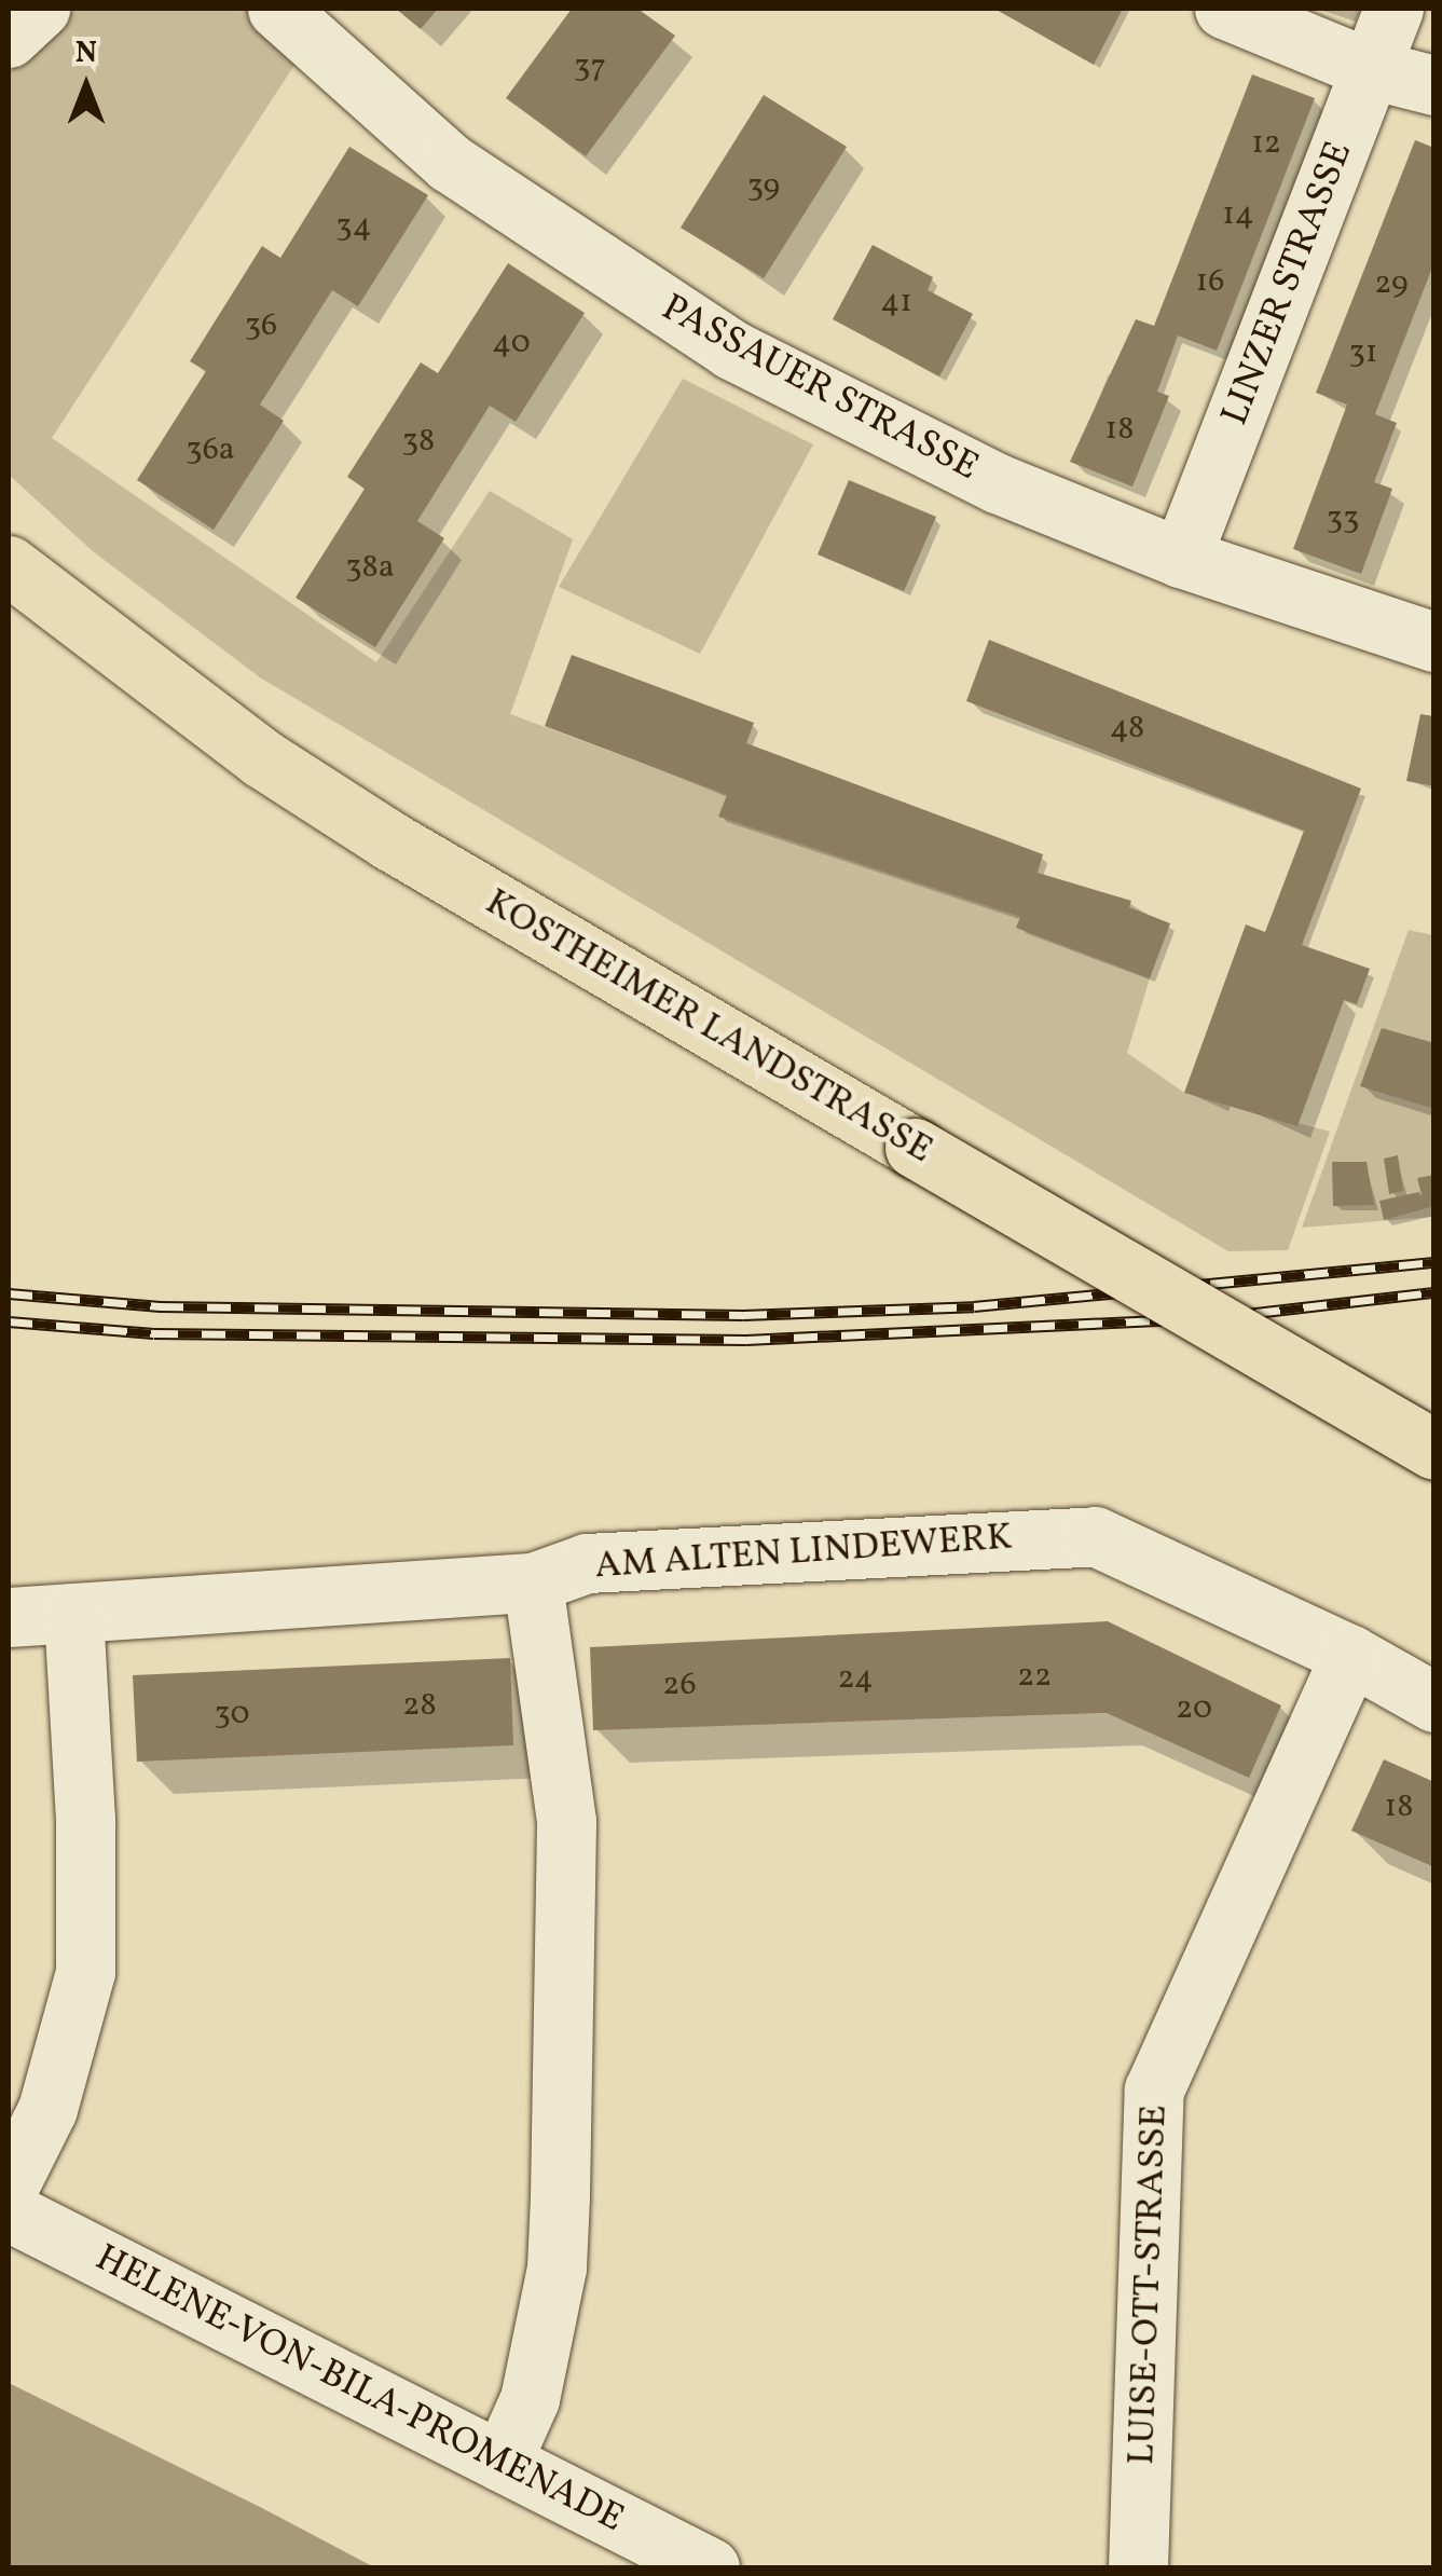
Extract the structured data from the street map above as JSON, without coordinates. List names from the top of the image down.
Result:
{
  "streets": {
    "main road": ["KOSTHEIMER LANDSTRASSE"],
    "street": [
      "LINZER STRASSE",
      "PASSAUER STRASSE",
      "AM ALTEN LINDEWERK",
      "LUISE-OTT-STRASSE",
      "HELENE-VON-BILA-PROMENADE"
    ]
  },
  "crossings": [
    ["LINZER STRASSE", "PASSAUER STRASSE"],
    ["AM ALTEN LINDEWERK", "LUISE-OTT-STRASSE"]
  ],
  "house_numbers": [
    "37",
    "12",
    "39",
    "14",
    "34",
    "16",
    "29",
    "41",
    "36",
    "40",
    "31",
    "18",
    "38",
    "36a",
    "33",
    "38a",
    "48",
    "22",
    "24",
    "26",
    "28",
    "20",
    "30",
    "18"
  ],
  "north": "top"
}
